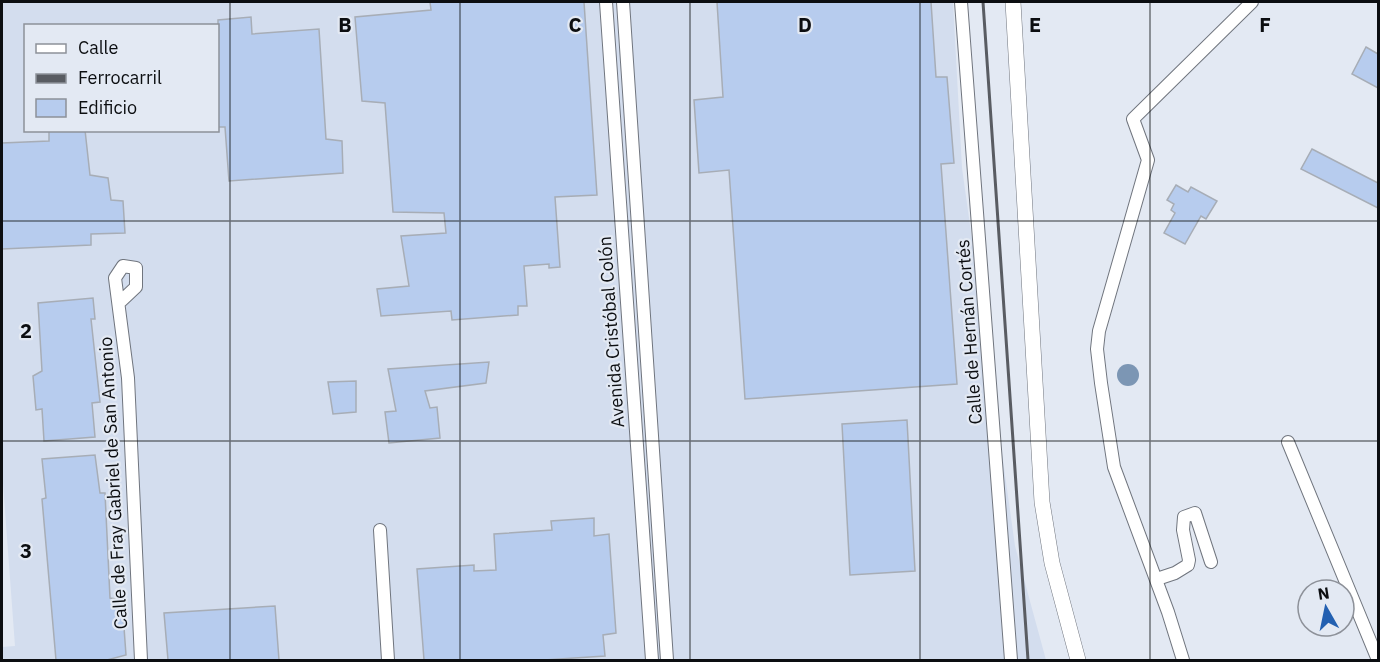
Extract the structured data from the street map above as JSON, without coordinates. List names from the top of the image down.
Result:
{
  "streets": {
    "street": ["Avenida Cristóbal Colón", "Calle de Hernán Cortés", "Calle de Fray Gabriel de San Antonio"]
  },
  "legend": ["Calle", "Ferrocarril", "Edificio"],
  "north": "top",
  "grid": {
    "columns": [
      "B",
      "C",
      "D",
      "E",
      "F"
    ],
    "rows": ["2", "3"]
  }
}
